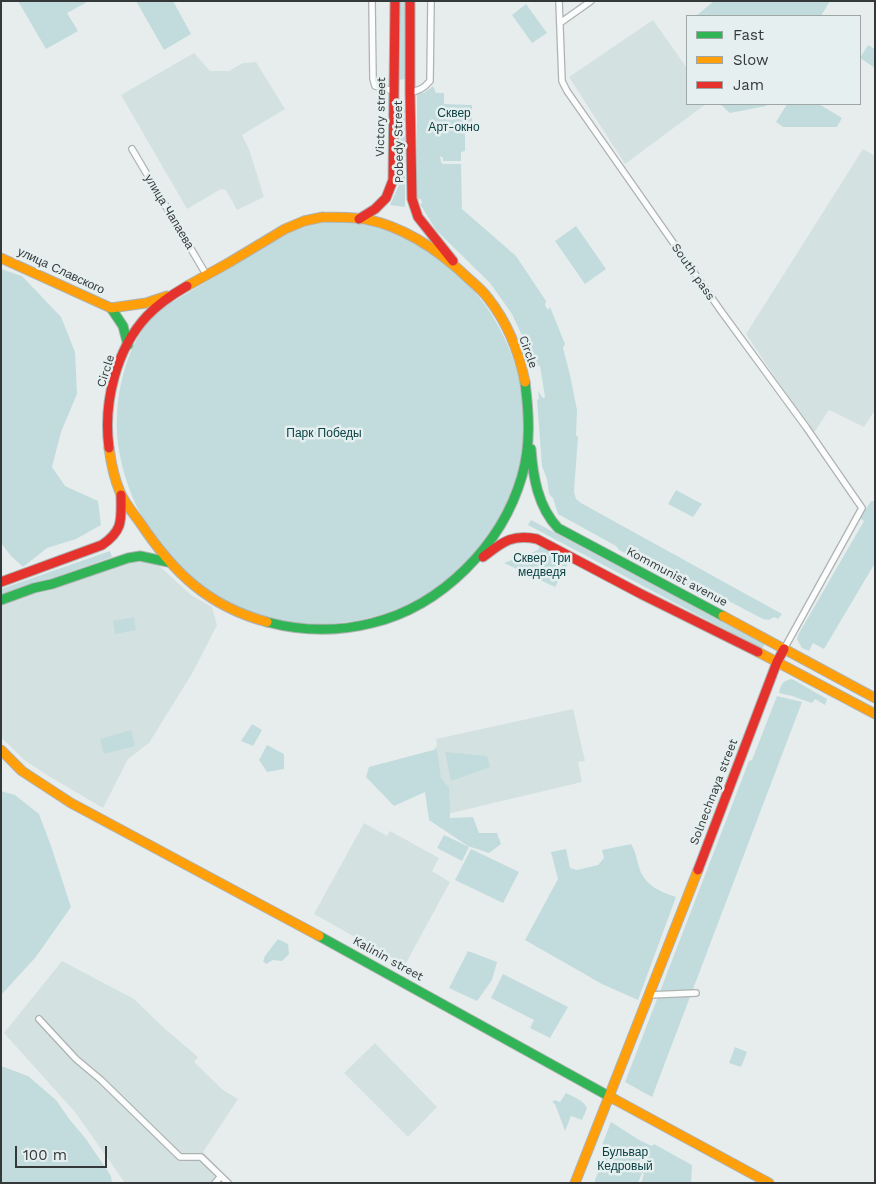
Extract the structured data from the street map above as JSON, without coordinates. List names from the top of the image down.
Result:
{
  "streets": {
    "main road": [
      "Victory street",
      "Pobedy Street",
      "улица Славского",
      "Circle",
      "Kommunist avenue",
      "Solnechnaya street",
      "Kalinin street"
    ],
    "street": ["улица Чапаева", "South pass"]
  },
  "crossings": [
    ["Victory street", "Circle"],
    ["Pobedy Street", "Circle"],
    ["улица Чапаева", "Circle"],
    ["South pass", "Solnechnaya street"],
    ["Circle", "Kommunist avenue"],
    ["Kommunist avenue", "Solnechnaya street"],
    ["Solnechnaya street", "Kalinin street"]
  ],
  "parks": [
    "Сквер Арт-окно",
    "Парк Победы",
    "Сквер Три медведя",
    "Бульвар Кедровый"
  ],
  "legend": ["Fast", "Slow", "Jam"],
  "scale_bar": "100 m"
}
